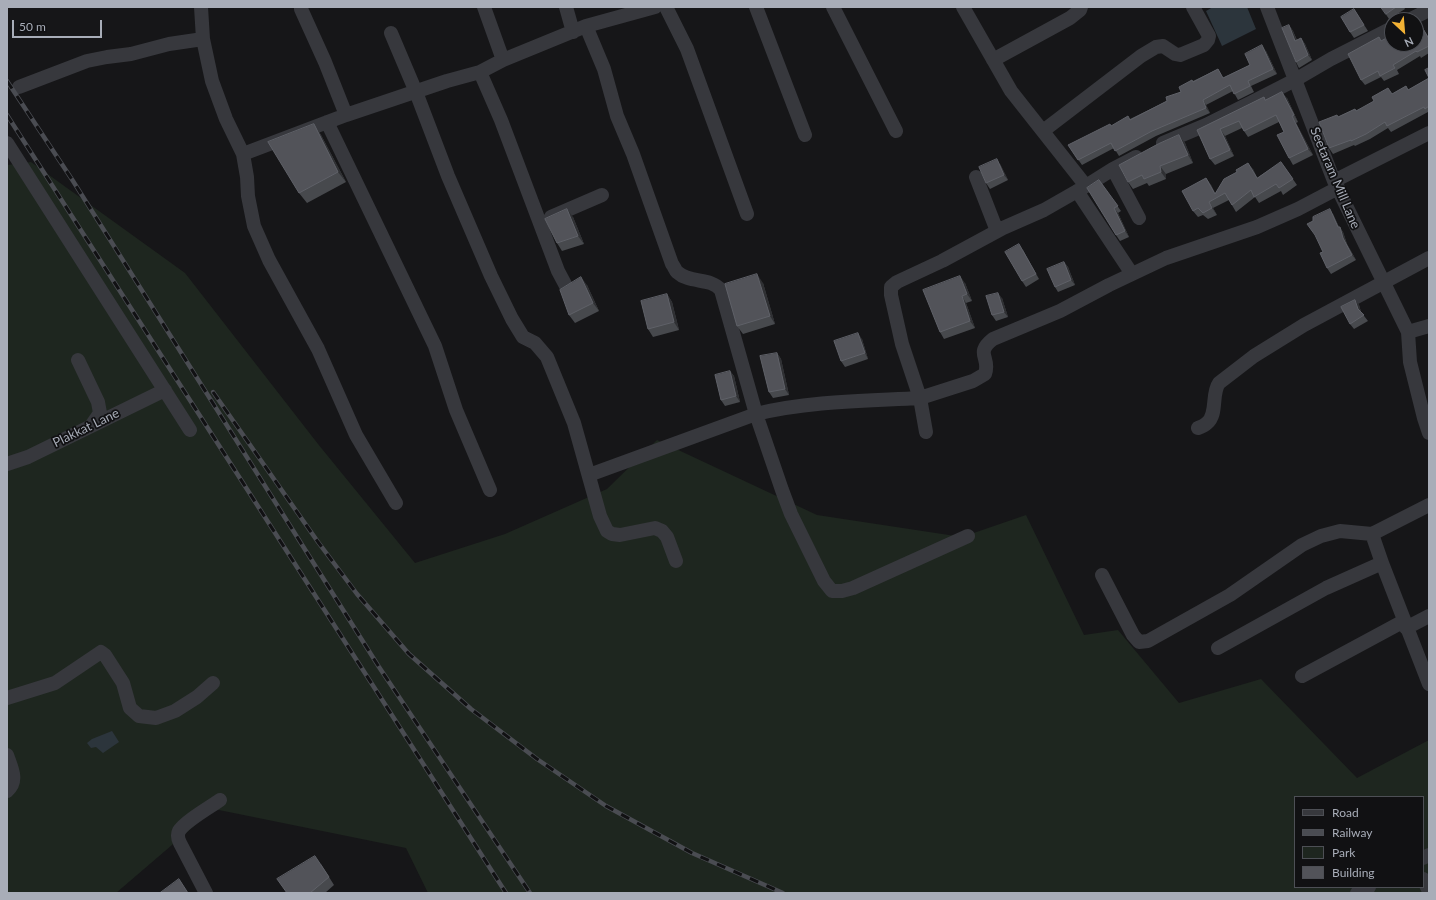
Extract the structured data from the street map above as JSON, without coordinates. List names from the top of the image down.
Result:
{
  "streets": {
    "street": ["Seetaram Mill Lane", "Plakkat Lane"]
  },
  "legend": [
    "Road",
    "Railway",
    "Park",
    "Building"
  ],
  "scale_bar": "50 m",
  "north": "bottom right"
}
